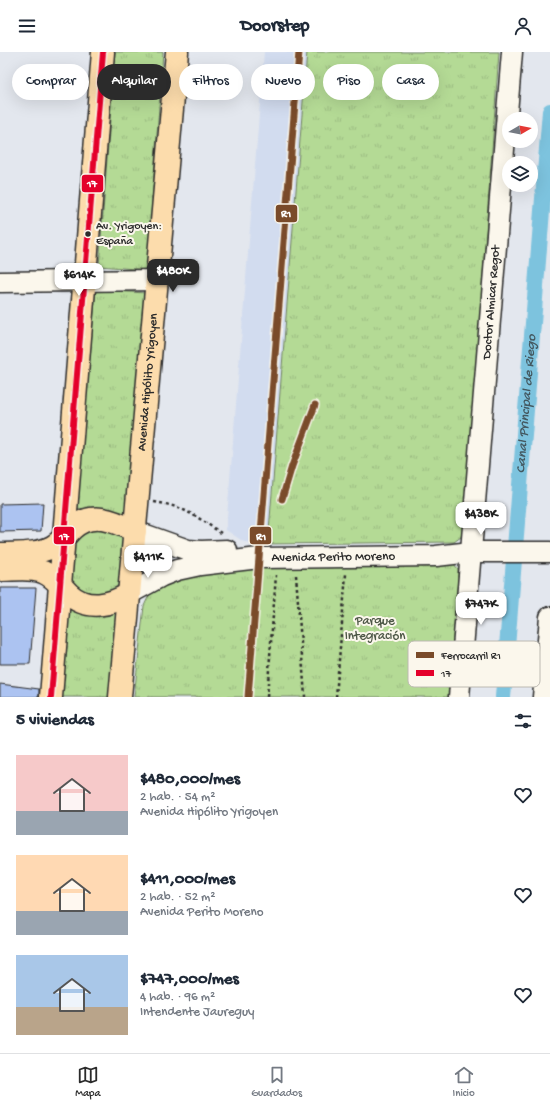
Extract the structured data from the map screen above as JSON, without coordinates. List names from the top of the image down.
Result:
{
  "streets": {
    "main road": ["Avenida Hipólito Yrigoyen"],
    "street": ["Doctor Almicar Regot", "Avenida Perito Moreno"]
  },
  "crossings": [
    ["Doctor Almicar Regot", "Avenida Perito Moreno"],
    ["Avenida Hipólito Yrigoyen", "Avenida Perito Moreno"]
  ],
  "water": ["Canal Principal de Riego"],
  "parks": ["Parque Integración"],
  "places": ["Av. Yrigoyen: España"],
  "lines": ["rail line R1", "transit line 17"],
  "legend": ["Ferrocarril R1", "17"],
  "north": "right",
  "page": {
    "header": "Doorstep",
    "chip": [
      "Comprar",
      "Alquilar",
      "Filtros",
      "Nuevo",
      "Piso",
      "Casa"
    ],
    "price": [
      "$480K",
      "$614K",
      "$438K",
      "$411K",
      "$747K"
    ],
    "heading": "5 viviendas",
    "list": [
      {
        "name": "$480,000/mes",
        "note": "2 hab. · 54 m² · Avenida Hipólito Yrigoyen"
      },
      {
        "name": "$411,000/mes",
        "note": "2 hab. · 52 m² · Avenida Perito Moreno"
      },
      {
        "name": "$747,000/mes",
        "note": "4 hab. · 96 m² · Intendente Jaureguy"
      }
    ],
    "tabs": ["Mapa", "Guardados", "Inicio"]
  }
}
